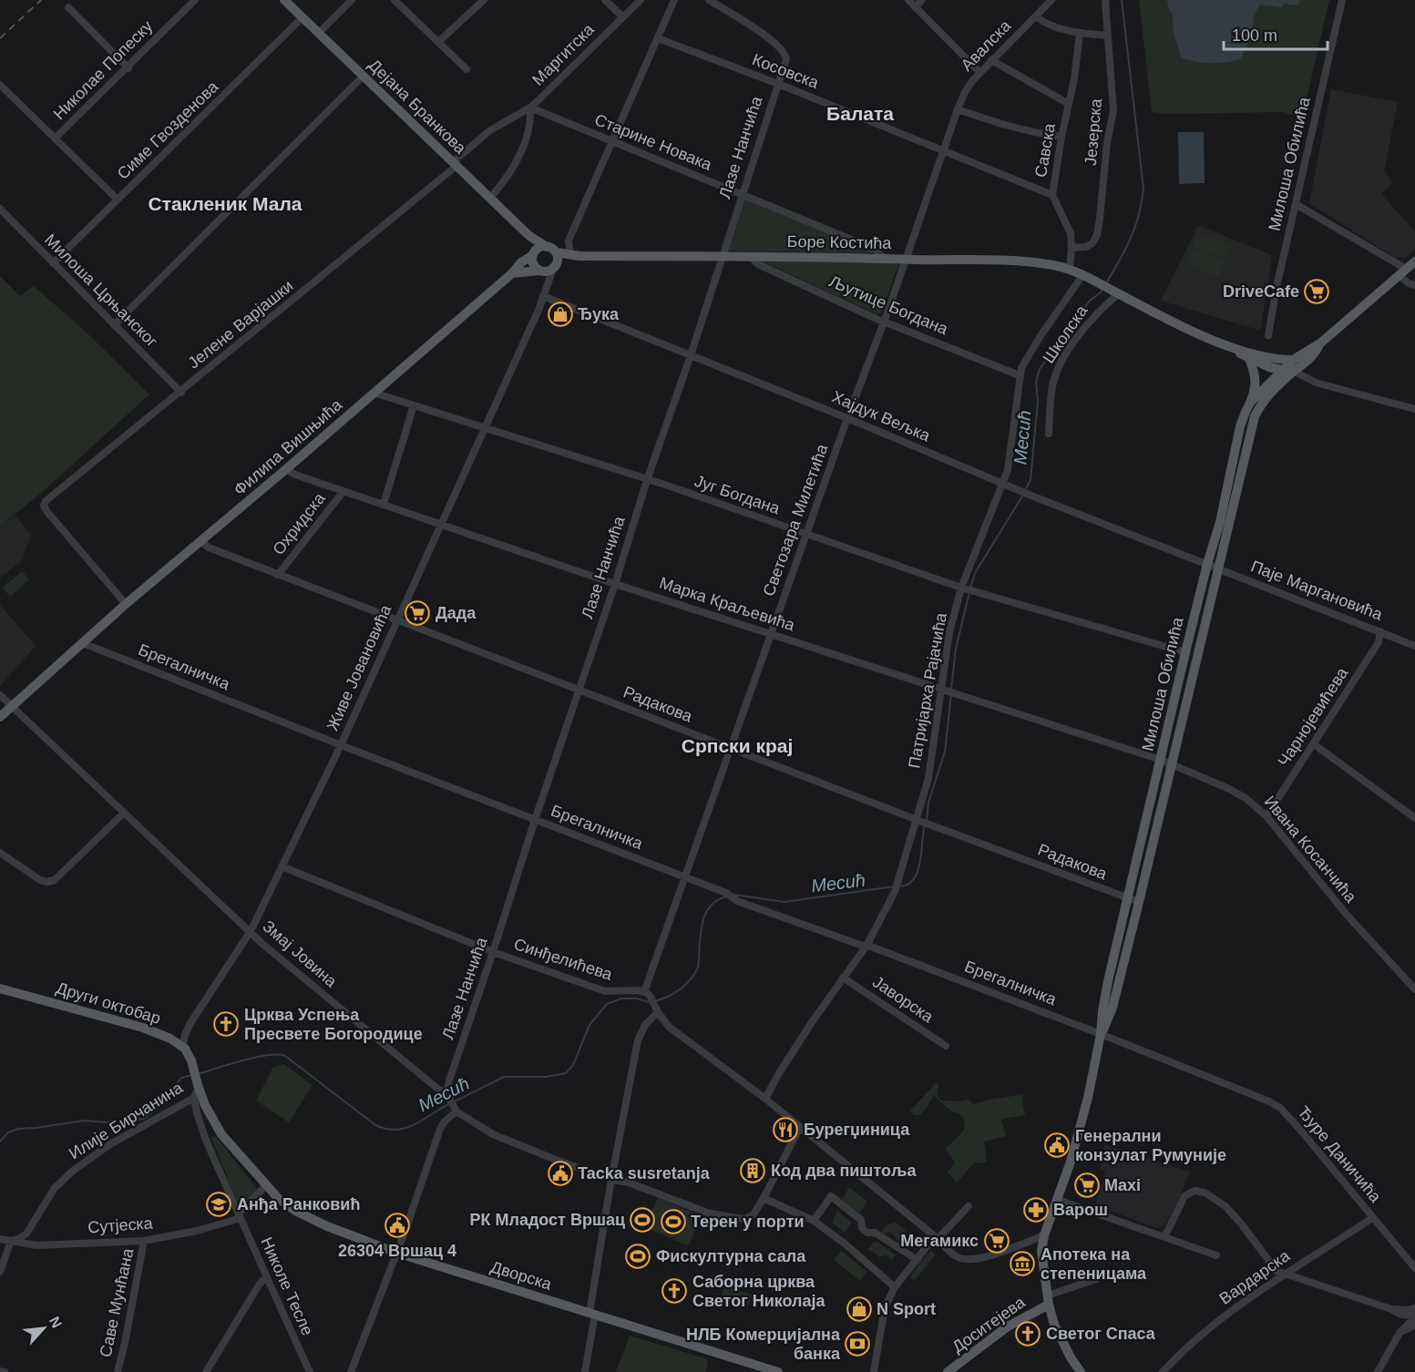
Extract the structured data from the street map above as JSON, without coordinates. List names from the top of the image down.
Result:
{
  "streets": {
    "main road": [
      "Дејана Бранкова",
      "Милоша Обилића",
      "Боре Костића",
      "Филипа Вишњића",
      "Други октобар",
      "Дворска",
      "Доситејева"
    ],
    "street": [
      "Авалска",
      "Маргитска",
      "Николае Попеску",
      "Косовска",
      "Симе Гвозденова",
      "Језерска",
      "Старине Новака",
      "Лазе Нанчића",
      "Савска",
      "Милоша Црњанског",
      "Љутице Богдана",
      "Јелене Варјашки",
      "Школска",
      "Хајдук Вељка",
      "Југ Богдана",
      "Светозара Милетића",
      "Охридска",
      "Паје Маргановића",
      "Марка Краљевића",
      "Брегалничка",
      "Живе Јовановића",
      "Патријарха Рајачића",
      "Радакова",
      "Чарнојевићева",
      "Ивана Косанчића",
      "Змај Јовина",
      "Синђелићева",
      "Јаворска",
      "Илије Бирчанина",
      "Ђуре Даничића",
      "Сутјеска",
      "Вардарска",
      "Николе Тесле",
      "Саве Мунћана"
    ]
  },
  "crossings": [
    ["Авалска", "Косовска"],
    ["Авалска", "Светозара Милетића"],
    ["Маргитска", "Дејана Бранкова"],
    ["Маргитска", "Старине Новака"],
    ["Маргитска", "Јелене Варјашки"],
    ["Косовска", "Лазе Нанчића"],
    ["Косовска", "Савска"],
    ["Косовска", "Светозара Милетића"],
    ["Дејана Бранкова", "Симе Гвозденова"],
    ["Дејана Бранкова", "Боре Костића"],
    ["Дејана Бранкова", "Јелене Варјашки"],
    ["Дејана Бранкова", "Филипа Вишњића"],
    ["Дејана Бранкова", "Живе Јовановића"],
    ["Симе Гвозденова", "Милоша Црњанског"],
    ["Језерска", "Савска"],
    ["Старине Новака", "Лазе Нанчића"],
    ["Старине Новака", "Боре Костића"],
    ["Лазе Нанчића", "Боре Костића"],
    ["Лазе Нанчића", "Хајдук Вељка"],
    ["Лазе Нанчића", "Југ Богдана"],
    ["Лазе Нанчића", "Марка Краљевића"],
    ["Лазе Нанчића", "Брегалничка"],
    ["Лазе Нанчића", "Радакова"],
    ["Лазе Нанчића", "Змај Јовина"],
    ["Лазе Нанчића", "Синђелићева"],
    ["Савска", "Боре Костића"],
    ["Милоша Обилића", "Хајдук Вељка"],
    ["Милоша Обилића", "Југ Богдана"],
    ["Милоша Обилића", "Паје Маргановића"],
    ["Милоша Обилића", "Марка Краљевића"],
    ["Милоша Обилића", "Брегалничка"],
    ["Милоша Обилића", "Радакова"],
    ["Милоша Обилића", "Ивана Косанчића"],
    ["Милоша Обилића", "Ђуре Даничића"],
    ["Милоша Обилића", "Доситејева"],
    ["Боре Костића", "Љутице Богдана"],
    ["Боре Костића", "Школска"],
    ["Боре Костића", "Филипа Вишњића"],
    ["Боре Костића", "Светозара Милетића"],
    ["Боре Костића", "Живе Јовановића"],
    ["Боре Костића", "Патријарха Рајачића"],
    ["Милоша Црњанског", "Јелене Варјашки"],
    ["Љутице Богдана", "Светозара Милетића"],
    ["Љутице Богдана", "Патријарха Рајачића"],
    ["Јелене Варјашки", "Филипа Вишњића"],
    ["Хајдук Вељка", "Светозара Милетића"],
    ["Хајдук Вељка", "Паје Маргановића"],
    ["Хајдук Вељка", "Живе Јовановића"],
    ["Хајдук Вељка", "Патријарха Рајачића"],
    ["Филипа Вишњића", "Југ Богдана"],
    ["Филипа Вишњића", "Марка Краљевића"],
    ["Филипа Вишњића", "Брегалничка"],
    ["Филипа Вишњића", "Живе Јовановића"],
    ["Филипа Вишњића", "Радакова"],
    ["Филипа Вишњића", "Змај Јовина"],
    ["Југ Богдана", "Светозара Милетића"],
    ["Југ Богдана", "Живе Јовановића"],
    ["Југ Богдана", "Патријарха Рајачића"],
    ["Светозара Милетића", "Марка Краљевића"],
    ["Светозара Милетића", "Брегалничка"],
    ["Светозара Милетића", "Радакова"],
    ["Светозара Милетића", "Синђелићева"],
    ["Охридска", "Марка Краљевића"],
    ["Охридска", "Радакова"],
    ["Паје Маргановића", "Чарнојевићева"],
    ["Марка Краљевића", "Живе Јовановића"],
    ["Марка Краљевића", "Патријарха Рајачића"],
    ["Марка Краљевића", "Ивана Косанчића"],
    ["Брегалничка", "Живе Јовановића"],
    ["Брегалничка", "Патријарха Рајачића"],
    ["Брегалничка", "Ђуре Даничића"],
    ["Живе Јовановића", "Радакова"],
    ["Живе Јовановића", "Змај Јовина"],
    ["Живе Јовановића", "Синђелићева"],
    ["Живе Јовановића", "Други октобар"],
    ["Живе Јовановића", "Дворска"],
    ["Патријарха Рајачића", "Радакова"],
    ["Патријарха Рајачића", "Јаворска"],
    ["Чарнојевићева", "Ивана Косанчића"],
    ["Други октобар", "Дворска"],
    ["Илије Бирчанина", "Дворска"],
    ["Илије Бирчанина", "Николе Тесле"],
    ["Ђуре Даничића", "Вардарска"],
    ["Сутјеска", "Николе Тесле"],
    ["Сутјеска", "Саве Мунћана"]
  ],
  "districts": ["Балата", "Стакленик Мала", "Српски крај"],
  "water": ["Месић"],
  "places": {
    "supermarket": [
      "DriveCafe",
      "Дада",
      "Maxi",
      "Мегамикс"
    ],
    "shop": ["Ђука", "N Sport"],
    "church": ["Црква Успења Пресвете Богородице", "Саборна црква Светог Николаја", "Светог Спаса"],
    "restaurant": ["Бурегџиница"],
    "public building": ["Генерални конзулат Румуније", "Tacka susretanja", "26304 Вршац 4"],
    "building": ["Код два пиштоља"],
    "school or university": ["Анђа Ранковић"],
    "pharmacy": ["Варош"],
    "sports": ["РК Младост Вршац", "Терен у порти", "Фискултурна сала"],
    "museum": ["Апотека на степеницама"],
    "bank": ["НЛБ Комерцијална банка"]
  },
  "scale_bar": "100 m",
  "north": "top right"
}
